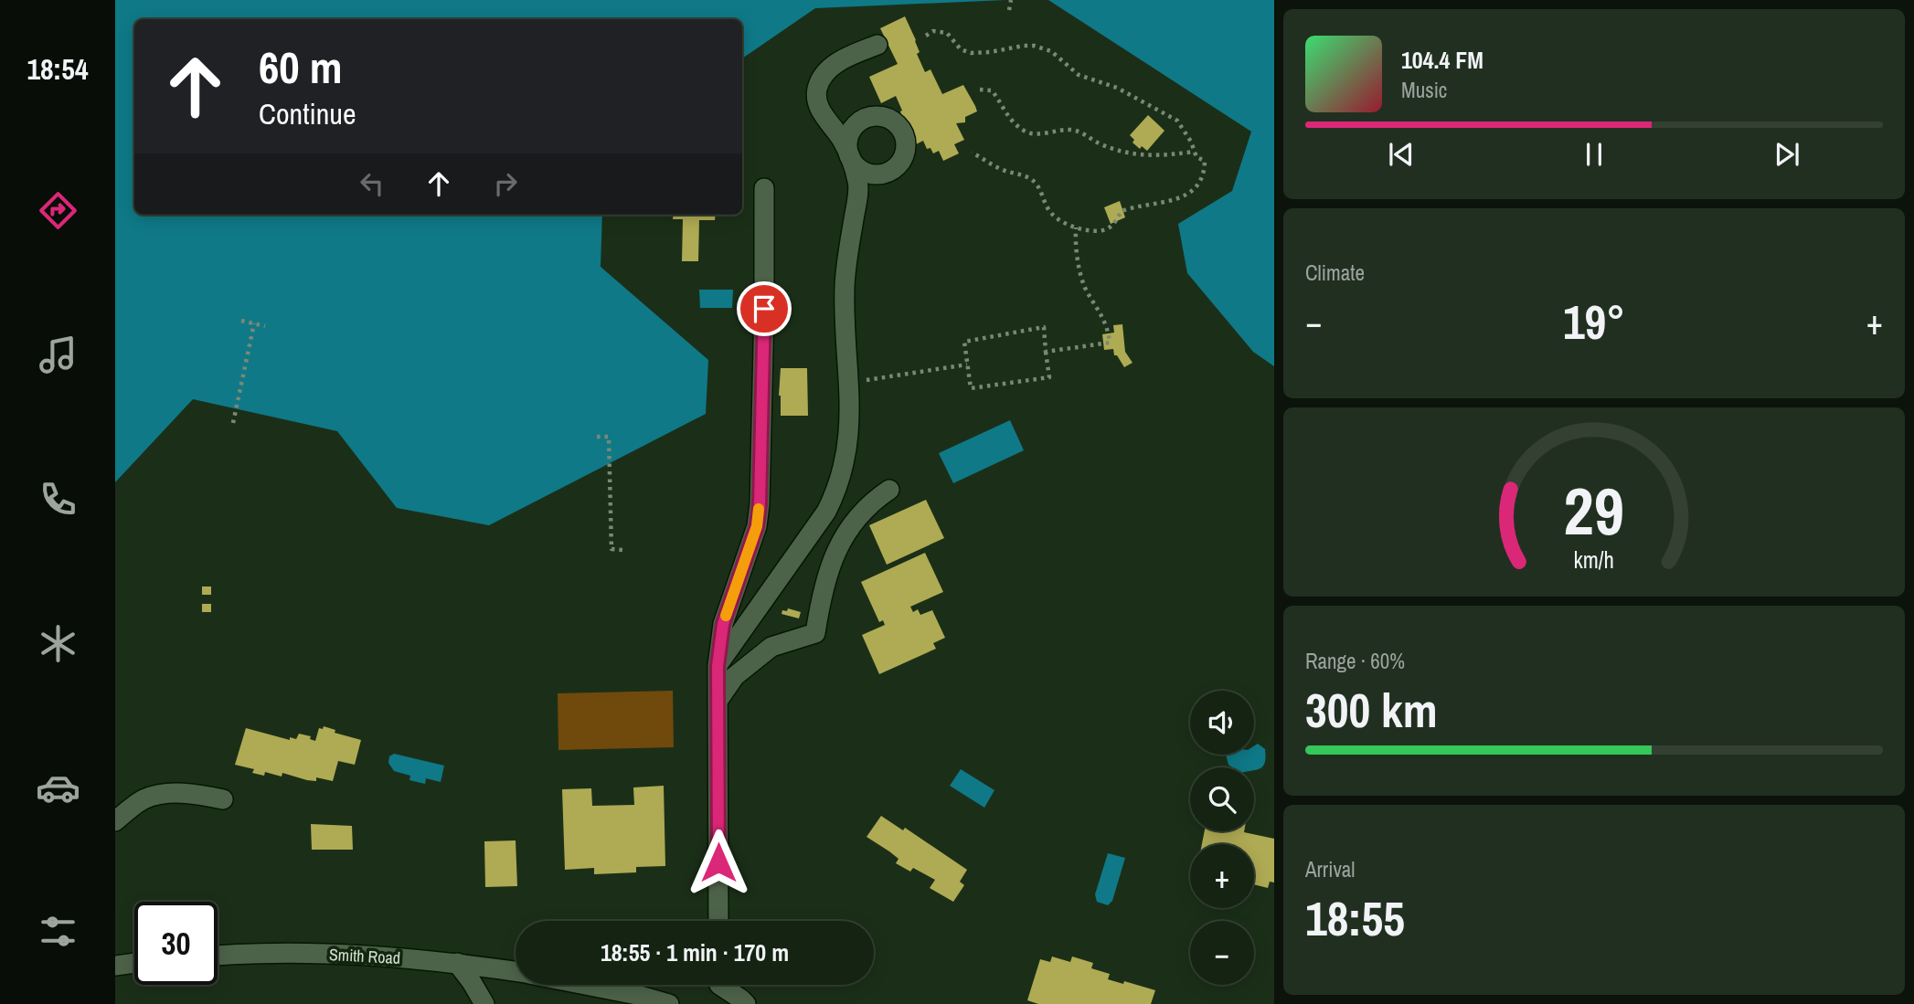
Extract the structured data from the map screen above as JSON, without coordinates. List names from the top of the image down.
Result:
{
  "streets": {
    "street": ["Smith Road"]
  },
  "page": {
    "tabs": "18:54",
    "turn": ["60 m", "Continue"],
    "song": ["104.4 FM", "Music"],
    "tile": [
      "Climate",
      ["Range · 60%", "300 km"],
      ["Arrival", "18:55"]
    ],
    "heat": ["−", "19°", "+"],
    "map_buttons": ["+", "−"],
    "limit": "30",
    "trip": "18:55 · 1 min · 170 m",
    "gauge": ["29", "km/h"]
  }
}
